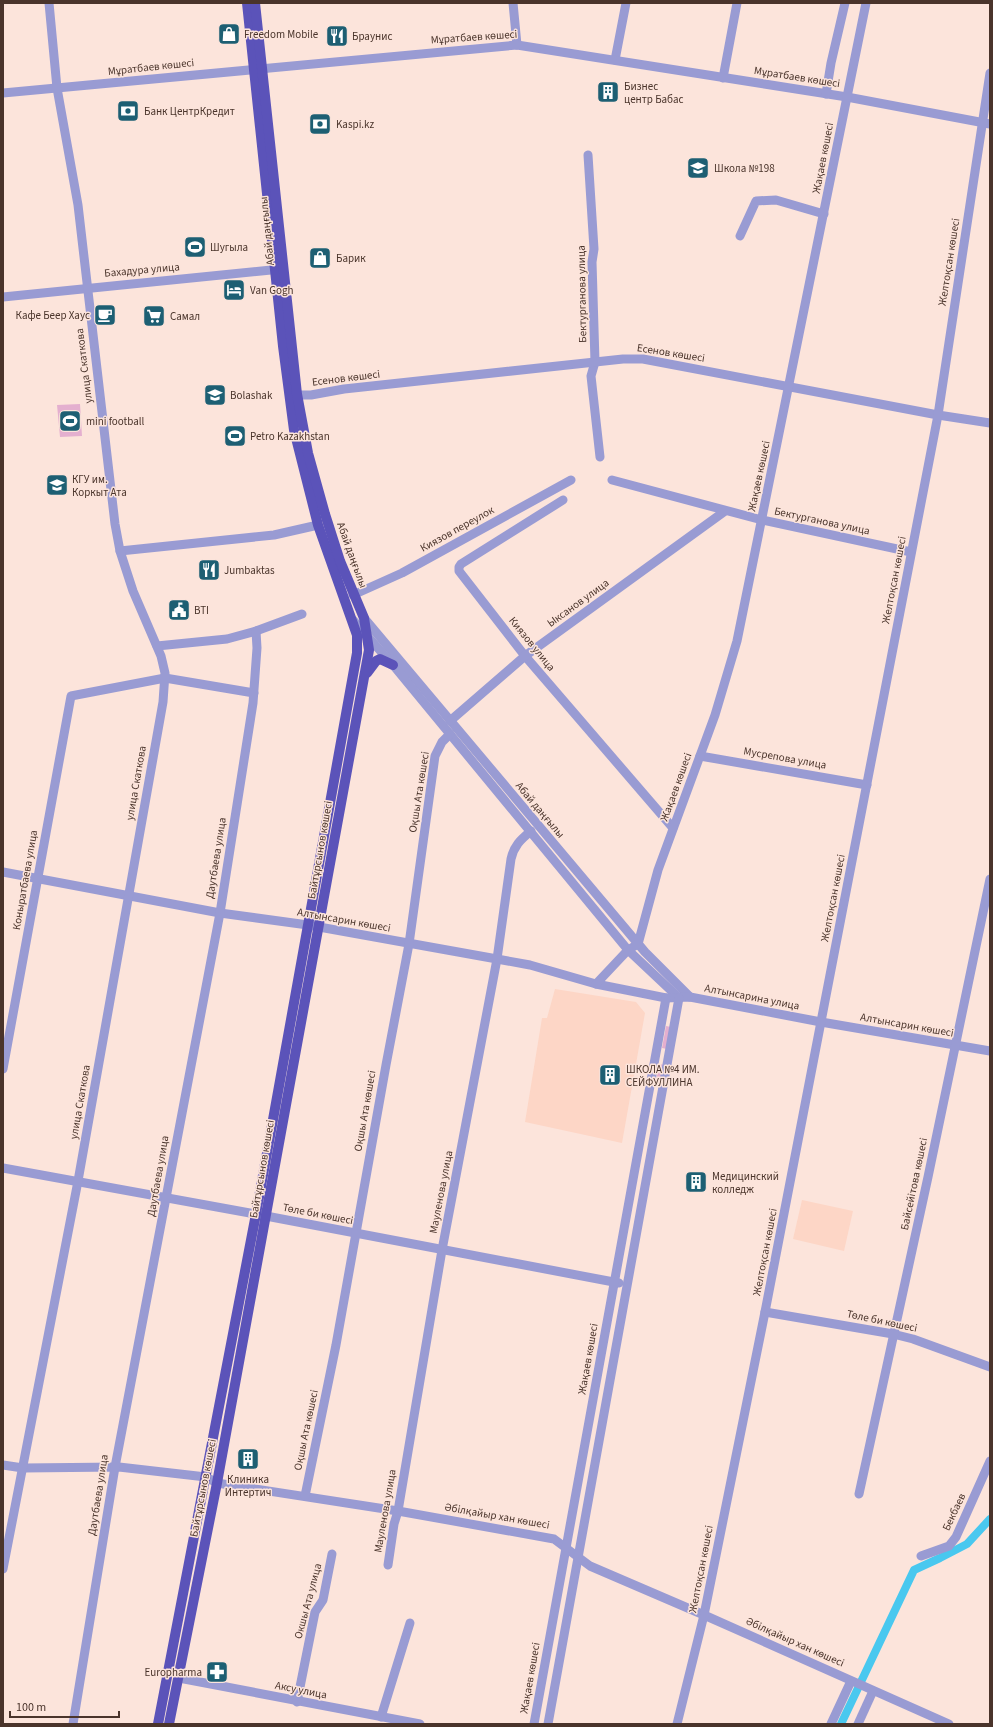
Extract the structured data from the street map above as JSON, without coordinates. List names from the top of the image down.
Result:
{
  "streets": {
    "main road": ["Абай даңғылы", "Байтұрсынов көшесі"],
    "street": [
      "Мұратбаев көшесі",
      "Жақаев көшесі",
      "Желтоқсан көшесі",
      "Бахадура улица",
      "Бектурганова улица",
      "Есенов көшесі",
      "улица Скаткова",
      "Киязов переулок",
      "Ыксанов улица",
      "Киязов улица",
      "Мусрепова улица",
      "Оқшы Ата көшесі",
      "Даутбаева улица",
      "Коныратбаева улица",
      "Алтынсарин көшесі",
      "Алтынсарина улица",
      "Байсейітова көшесі",
      "Мауленова улица",
      "Төле би көшесі",
      "Бекбаев",
      "Әбілқайыр хан көшесі",
      "Окшы Ата улица",
      "Аксу улица"
    ]
  },
  "crossings": [
    ["Мұратбаев көшесі", "Жақаев көшесі"],
    ["Мұратбаев көшесі", "Абай даңғылы"],
    ["Мұратбаев көшесі", "Желтоқсан көшесі"],
    ["Мұратбаев көшесі", "улица Скаткова"],
    ["Жақаев көшесі", "Абай даңғылы"],
    ["Жақаев көшесі", "Бектурганова улица"],
    ["Жақаев көшесі", "Есенов көшесі"],
    ["Жақаев көшесі", "Киязов улица"],
    ["Жақаев көшесі", "Мусрепова улица"],
    ["Жақаев көшесі", "Алтынсарин көшесі"],
    ["Жақаев көшесі", "Төле би көшесі"],
    ["Жақаев көшесі", "Әбілқайыр хан көшесі"],
    ["Абай даңғылы", "Бахадура улица"],
    ["Абай даңғылы", "Есенов көшесі"],
    ["Абай даңғылы", "Киязов переулок"],
    ["Абай даңғылы", "Ыксанов улица"],
    ["Абай даңғылы", "Оқшы Ата көшесі"],
    ["Абай даңғылы", "Байтұрсынов көшесі"],
    ["Абай даңғылы", "Алтынсарин көшесі"],
    ["Абай даңғылы", "Алтынсарина улица"],
    ["Абай даңғылы", "Мауленова улица"],
    ["Желтоқсан көшесі", "Бектурганова улица"],
    ["Желтоқсан көшесі", "Есенов көшесі"],
    ["Желтоқсан көшесі", "Мусрепова улица"],
    ["Желтоқсан көшесі", "Алтынсарин көшесі"],
    ["Желтоқсан көшесі", "Алтынсарина улица"],
    ["Желтоқсан көшесі", "Төле би көшесі"],
    ["Желтоқсан көшесі", "Әбілқайыр хан көшесі"],
    ["Бахадура улица", "улица Скаткова"],
    ["Бектурганова улица", "Есенов көшесі"],
    ["Бектурганова улица", "Ыксанов улица"],
    ["улица Скаткова", "Коныратбаева улица"],
    ["улица Скаткова", "Алтынсарин көшесі"],
    ["улица Скаткова", "Төле би көшесі"],
    ["улица Скаткова", "Әбілқайыр хан көшесі"],
    ["Ыксанов улица", "Киязов улица"],
    ["Оқшы Ата көшесі", "Алтынсарин көшесі"],
    ["Оқшы Ата көшесі", "Төле би көшесі"],
    ["Оқшы Ата көшесі", "Әбілқайыр хан көшесі"],
    ["Байтұрсынов көшесі", "Алтынсарин көшесі"],
    ["Байтұрсынов көшесі", "Төле би көшесі"],
    ["Байтұрсынов көшесі", "Әбілқайыр хан көшесі"],
    ["Байтұрсынов көшесі", "Аксу улица"],
    ["Даутбаева улица", "Алтынсарин көшесі"],
    ["Даутбаева улица", "Төле би көшесі"],
    ["Даутбаева улица", "Әбілқайыр хан көшесі"],
    ["Коныратбаева улица", "Алтынсарин көшесі"],
    ["Алтынсарин көшесі", "Алтынсарина улица"],
    ["Алтынсарин көшесі", "Байсейітова көшесі"],
    ["Алтынсарин көшесі", "Мауленова улица"],
    ["Байсейітова көшесі", "Төле би көшесі"],
    ["Мауленова улица", "Төле би көшесі"],
    ["Мауленова улица", "Әбілқайыр хан көшесі"],
    ["Окшы Ата улица", "Аксу улица"]
  ],
  "places": {
    "shop": ["Freedom Mobile", "Барик"],
    "restaurant": ["Браунис", "Jumbaktas"],
    "building": [
      "Бизнес центр Бабас",
      "ШКОЛА №4 ИМ. СЕЙФУЛЛИНА",
      "Медицинский колледж",
      "Клиника Интертич"
    ],
    "bank": ["Банк ЦентрКредит", "Kaspi.kz"],
    "school or university": ["Школа №198", "Bolashak", "КГУ им. Коркыт Ата"],
    "sports": ["Шугыла", "mini football", "Petro Kazakhstan"],
    "hotel": ["Van Gogh"],
    "cafe": ["Кафе Беер Хаус"],
    "supermarket": ["Самал"],
    "public building": ["BTI"],
    "pharmacy": ["Europharma"]
  },
  "scale_bar": "100 m"
}
